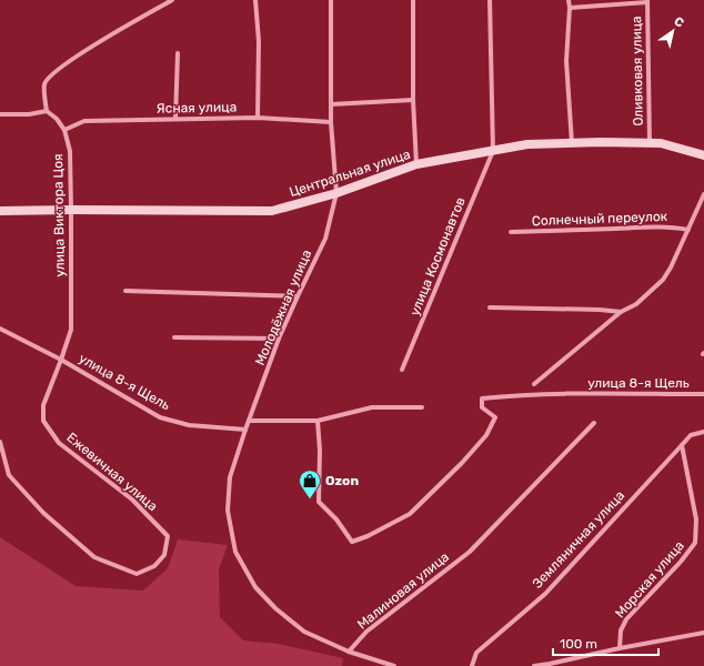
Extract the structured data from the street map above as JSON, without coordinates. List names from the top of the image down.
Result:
{
  "streets": {
    "street": [
      "Оливковая улица",
      "Ясная улица",
      "Центральная улица",
      "улица Виктора Цоя",
      "Солнечный переулок",
      "улица Космонавтов",
      "Молодёжная улица",
      "улица 8-я Щель",
      "Ежевичная улица",
      "Земляничная улица",
      "Морская улица",
      "Малиновая улица"
    ]
  },
  "crossings": [
    ["Оливковая улица", "Центральная улица"],
    ["Ясная улица", "улица Виктора Цоя"],
    ["Ясная улица", "Молодёжная улица"],
    ["Центральная улица", "улица Виктора Цоя"],
    ["Центральная улица", "улица Космонавтов"],
    ["Центральная улица", "Молодёжная улица"],
    ["улица Виктора Цоя", "улица 8-я Щель"],
    ["улица Виктора Цоя", "Ежевичная улица"],
    ["Молодёжная улица", "улица 8-я Щель"],
    ["улица 8-я Щель", "Ежевичная улица"],
    ["Земляничная улица", "Морская улица"]
  ],
  "places": {
    "shop": ["Ozon"]
  },
  "scale_bar": "100 m",
  "north": "top right"
}
